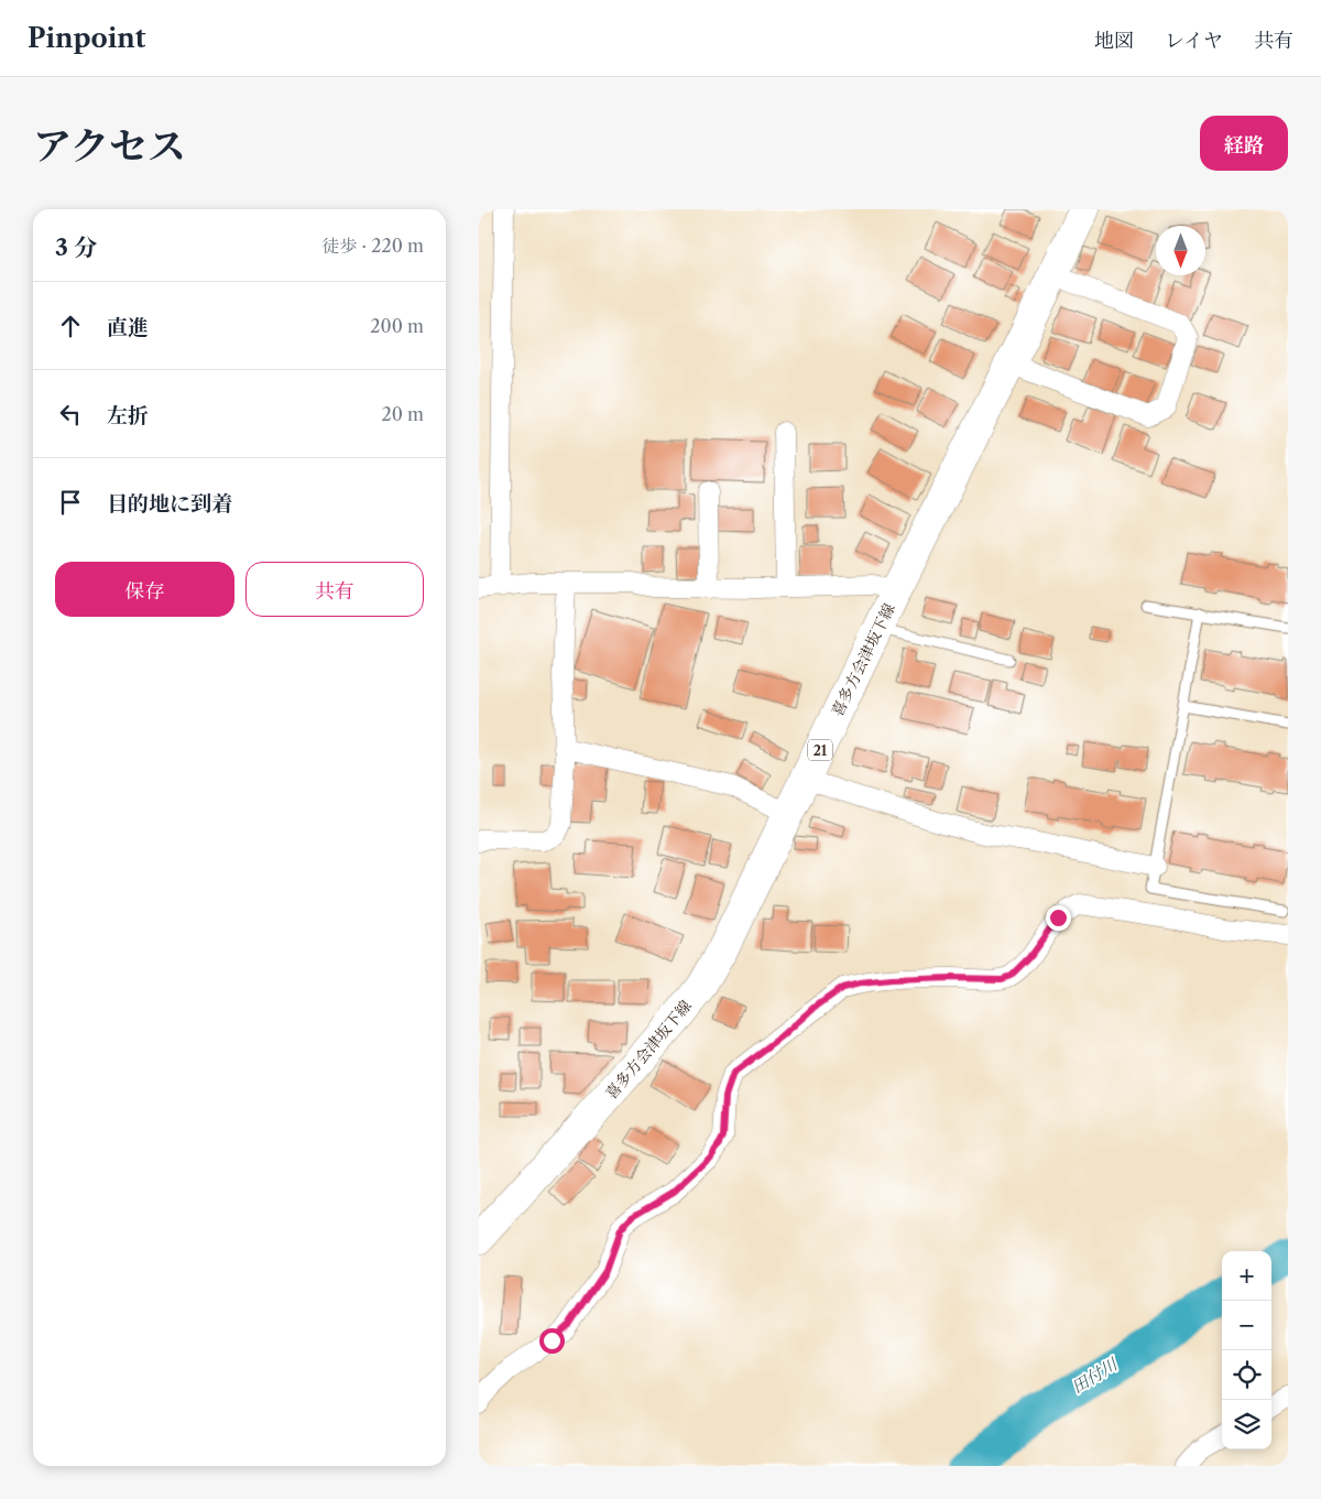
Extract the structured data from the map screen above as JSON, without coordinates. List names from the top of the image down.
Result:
{
  "streets": {
    "main road": ["喜多方会津坂下線", "21"]
  },
  "water": ["田付川"],
  "north": "bottom",
  "page": {
    "header": "Pinpoint",
    "nav": ["地図", "レイヤ", "共有"],
    "title": "アクセス",
    "buttons": [
      "経路",
      ["保存", "共有"]
    ],
    "heading": ["3 分", "徒歩 · 220 m"],
    "list": [
      ["直進", "200 m"],
      ["左折", "20 m"],
      "目的地に到着"
    ],
    "map_buttons": ["+", "−"]
  }
}
